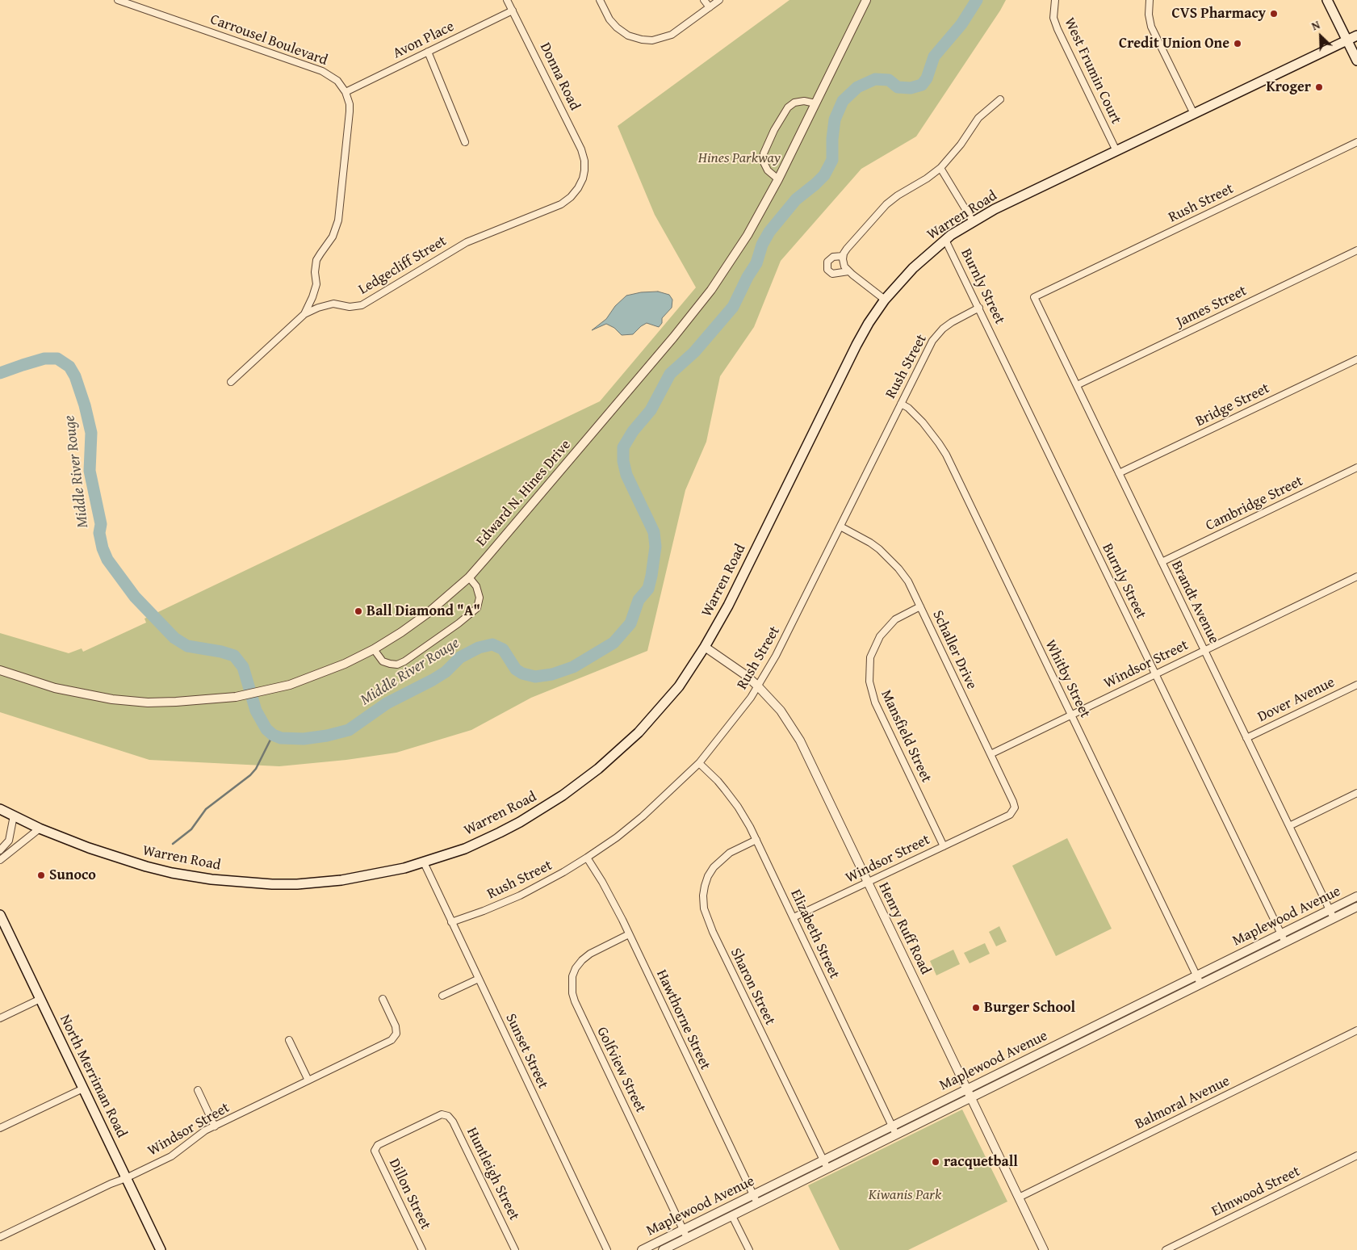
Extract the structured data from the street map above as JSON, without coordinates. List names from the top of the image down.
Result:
{
  "streets": {
    "main road": ["Warren Road", "North Merriman Road"],
    "street": [
      "Carrousel Boulevard",
      "Avon Place",
      "West Frumin Court",
      "Donna Road",
      "Rush Street",
      "Ledgecliff Street",
      "Burnly Street",
      "James Street",
      "Bridge Street",
      "Edward N. Hines Drive",
      "Cambridge Street",
      "Brandt Avenue",
      "Schaller Drive",
      "Windsor Street",
      "Whitby Street",
      "Dover Avenue",
      "Mansfield Street",
      "Maplewood Avenue",
      "Henry Ruff Road",
      "Elizabeth Street",
      "Sharon Street",
      "Hawthorne Street",
      "Sunset Street",
      "Golfview Street",
      "Balmoral Avenue",
      "Huntleigh Street",
      "Elmwood Street",
      "Dillon Street"
    ]
  },
  "crossings": [
    ["Carrousel Boulevard", "Avon Place"],
    ["Avon Place", "Donna Road"],
    ["West Frumin Court", "Warren Road"],
    ["Donna Road", "Ledgecliff Street"],
    ["Rush Street", "Burnly Street"],
    ["Rush Street", "Brandt Avenue"],
    ["Rush Street", "Schaller Drive"],
    ["Rush Street", "Whitby Street"],
    ["Rush Street", "Henry Ruff Road"],
    ["Rush Street", "Elizabeth Street"],
    ["Rush Street", "Hawthorne Street"],
    ["Rush Street", "Sunset Street"],
    ["Warren Road", "Burnly Street"],
    ["Warren Road", "Henry Ruff Road"],
    ["Warren Road", "Sunset Street"],
    ["Burnly Street", "Windsor Street"],
    ["Burnly Street", "Maplewood Avenue"],
    ["James Street", "Brandt Avenue"],
    ["Bridge Street", "Brandt Avenue"],
    ["Cambridge Street", "Brandt Avenue"],
    ["Brandt Avenue", "Windsor Street"],
    ["Brandt Avenue", "Dover Avenue"],
    ["Brandt Avenue", "Maplewood Avenue"],
    ["Schaller Drive", "Windsor Street"],
    ["Schaller Drive", "Mansfield Street"],
    ["Windsor Street", "Whitby Street"],
    ["Windsor Street", "Mansfield Street"],
    ["Windsor Street", "Henry Ruff Road"],
    ["Windsor Street", "Elizabeth Street"],
    ["Windsor Street", "North Merriman Road"],
    ["Whitby Street", "Maplewood Avenue"],
    ["Maplewood Avenue", "Henry Ruff Road"],
    ["Maplewood Avenue", "Elizabeth Street"],
    ["Maplewood Avenue", "Sharon Street"],
    ["Maplewood Avenue", "Hawthorne Street"],
    ["Maplewood Avenue", "Golfview Street"],
    ["Henry Ruff Road", "Balmoral Avenue"],
    ["Elizabeth Street", "Sharon Street"],
    ["Hawthorne Street", "Golfview Street"],
    ["Huntleigh Street", "Dillon Street"]
  ],
  "water": ["Middle River Rouge"],
  "parks": ["Hines Parkway", "Kiwanis Park"],
  "places": [
    "CVS Pharmacy",
    "Credit Union One",
    "Kroger",
    "Ball Diamond \"A\"",
    "Sunoco",
    "Burger School",
    "racquetball"
  ],
  "north": "top left"
}
